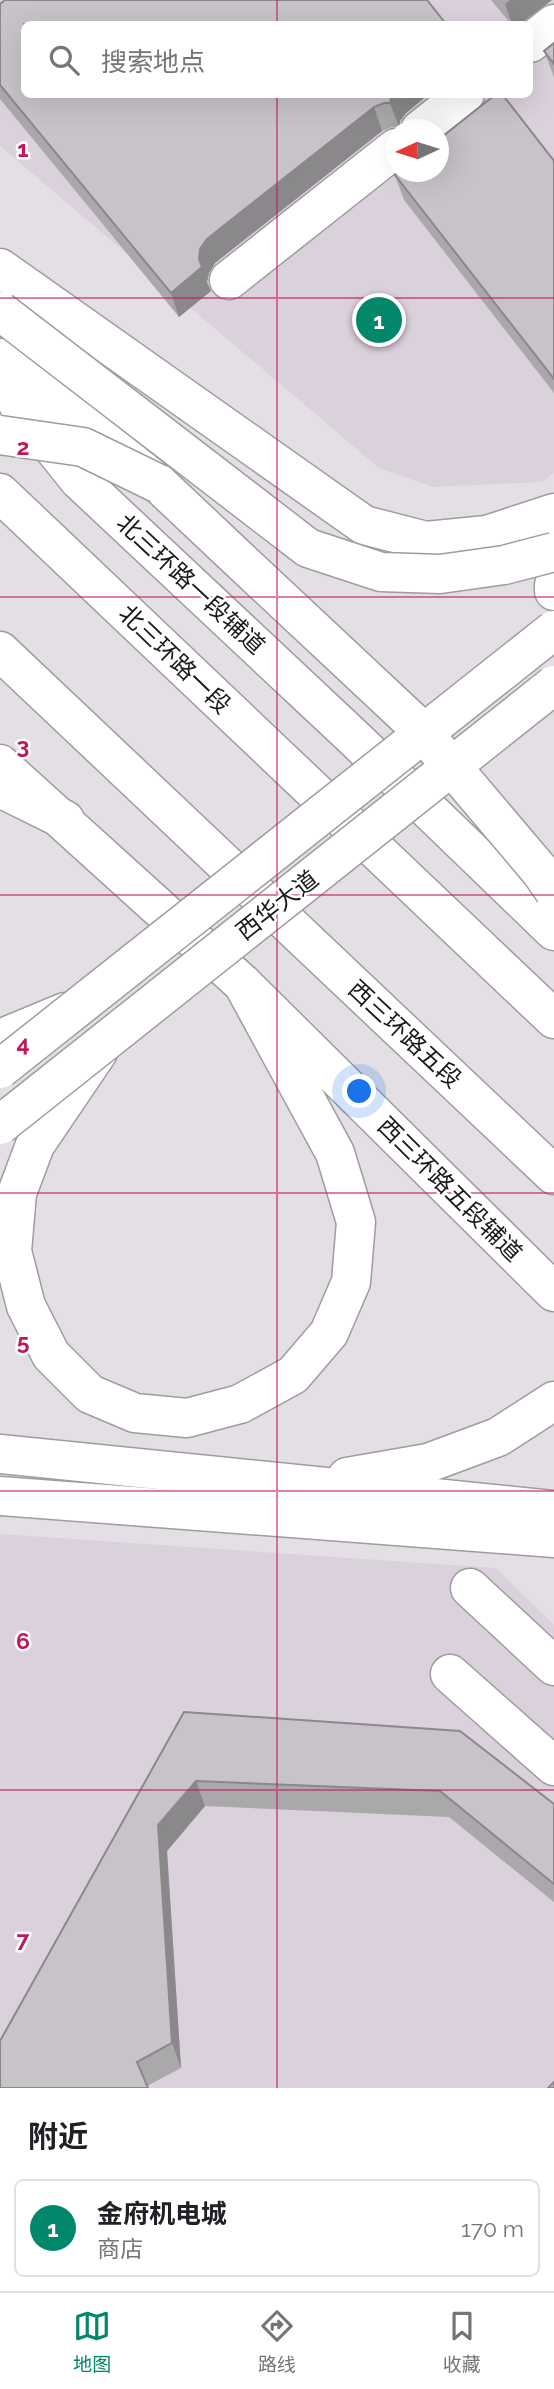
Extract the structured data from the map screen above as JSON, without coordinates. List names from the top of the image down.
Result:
{
  "streets": {
    "main road": [
      "北三环路一段辅道",
      "北三环路一段",
      "西华大道",
      "西三环路五段",
      "西三环路五段辅道"
    ]
  },
  "north": "left",
  "page": {
    "search": "搜索地点",
    "pins": "1",
    "heading": "附近",
    "list": [
      {
        "mark": "1",
        "name": "金府机电城",
        "note": "商店",
        "value": "170 m"
      }
    ],
    "nav": ["地图", "路线", "收藏"]
  },
  "grid": {
    "rows": [
      "1",
      "2",
      "3",
      "4",
      "5",
      "6",
      "7"
    ]
  }
}
